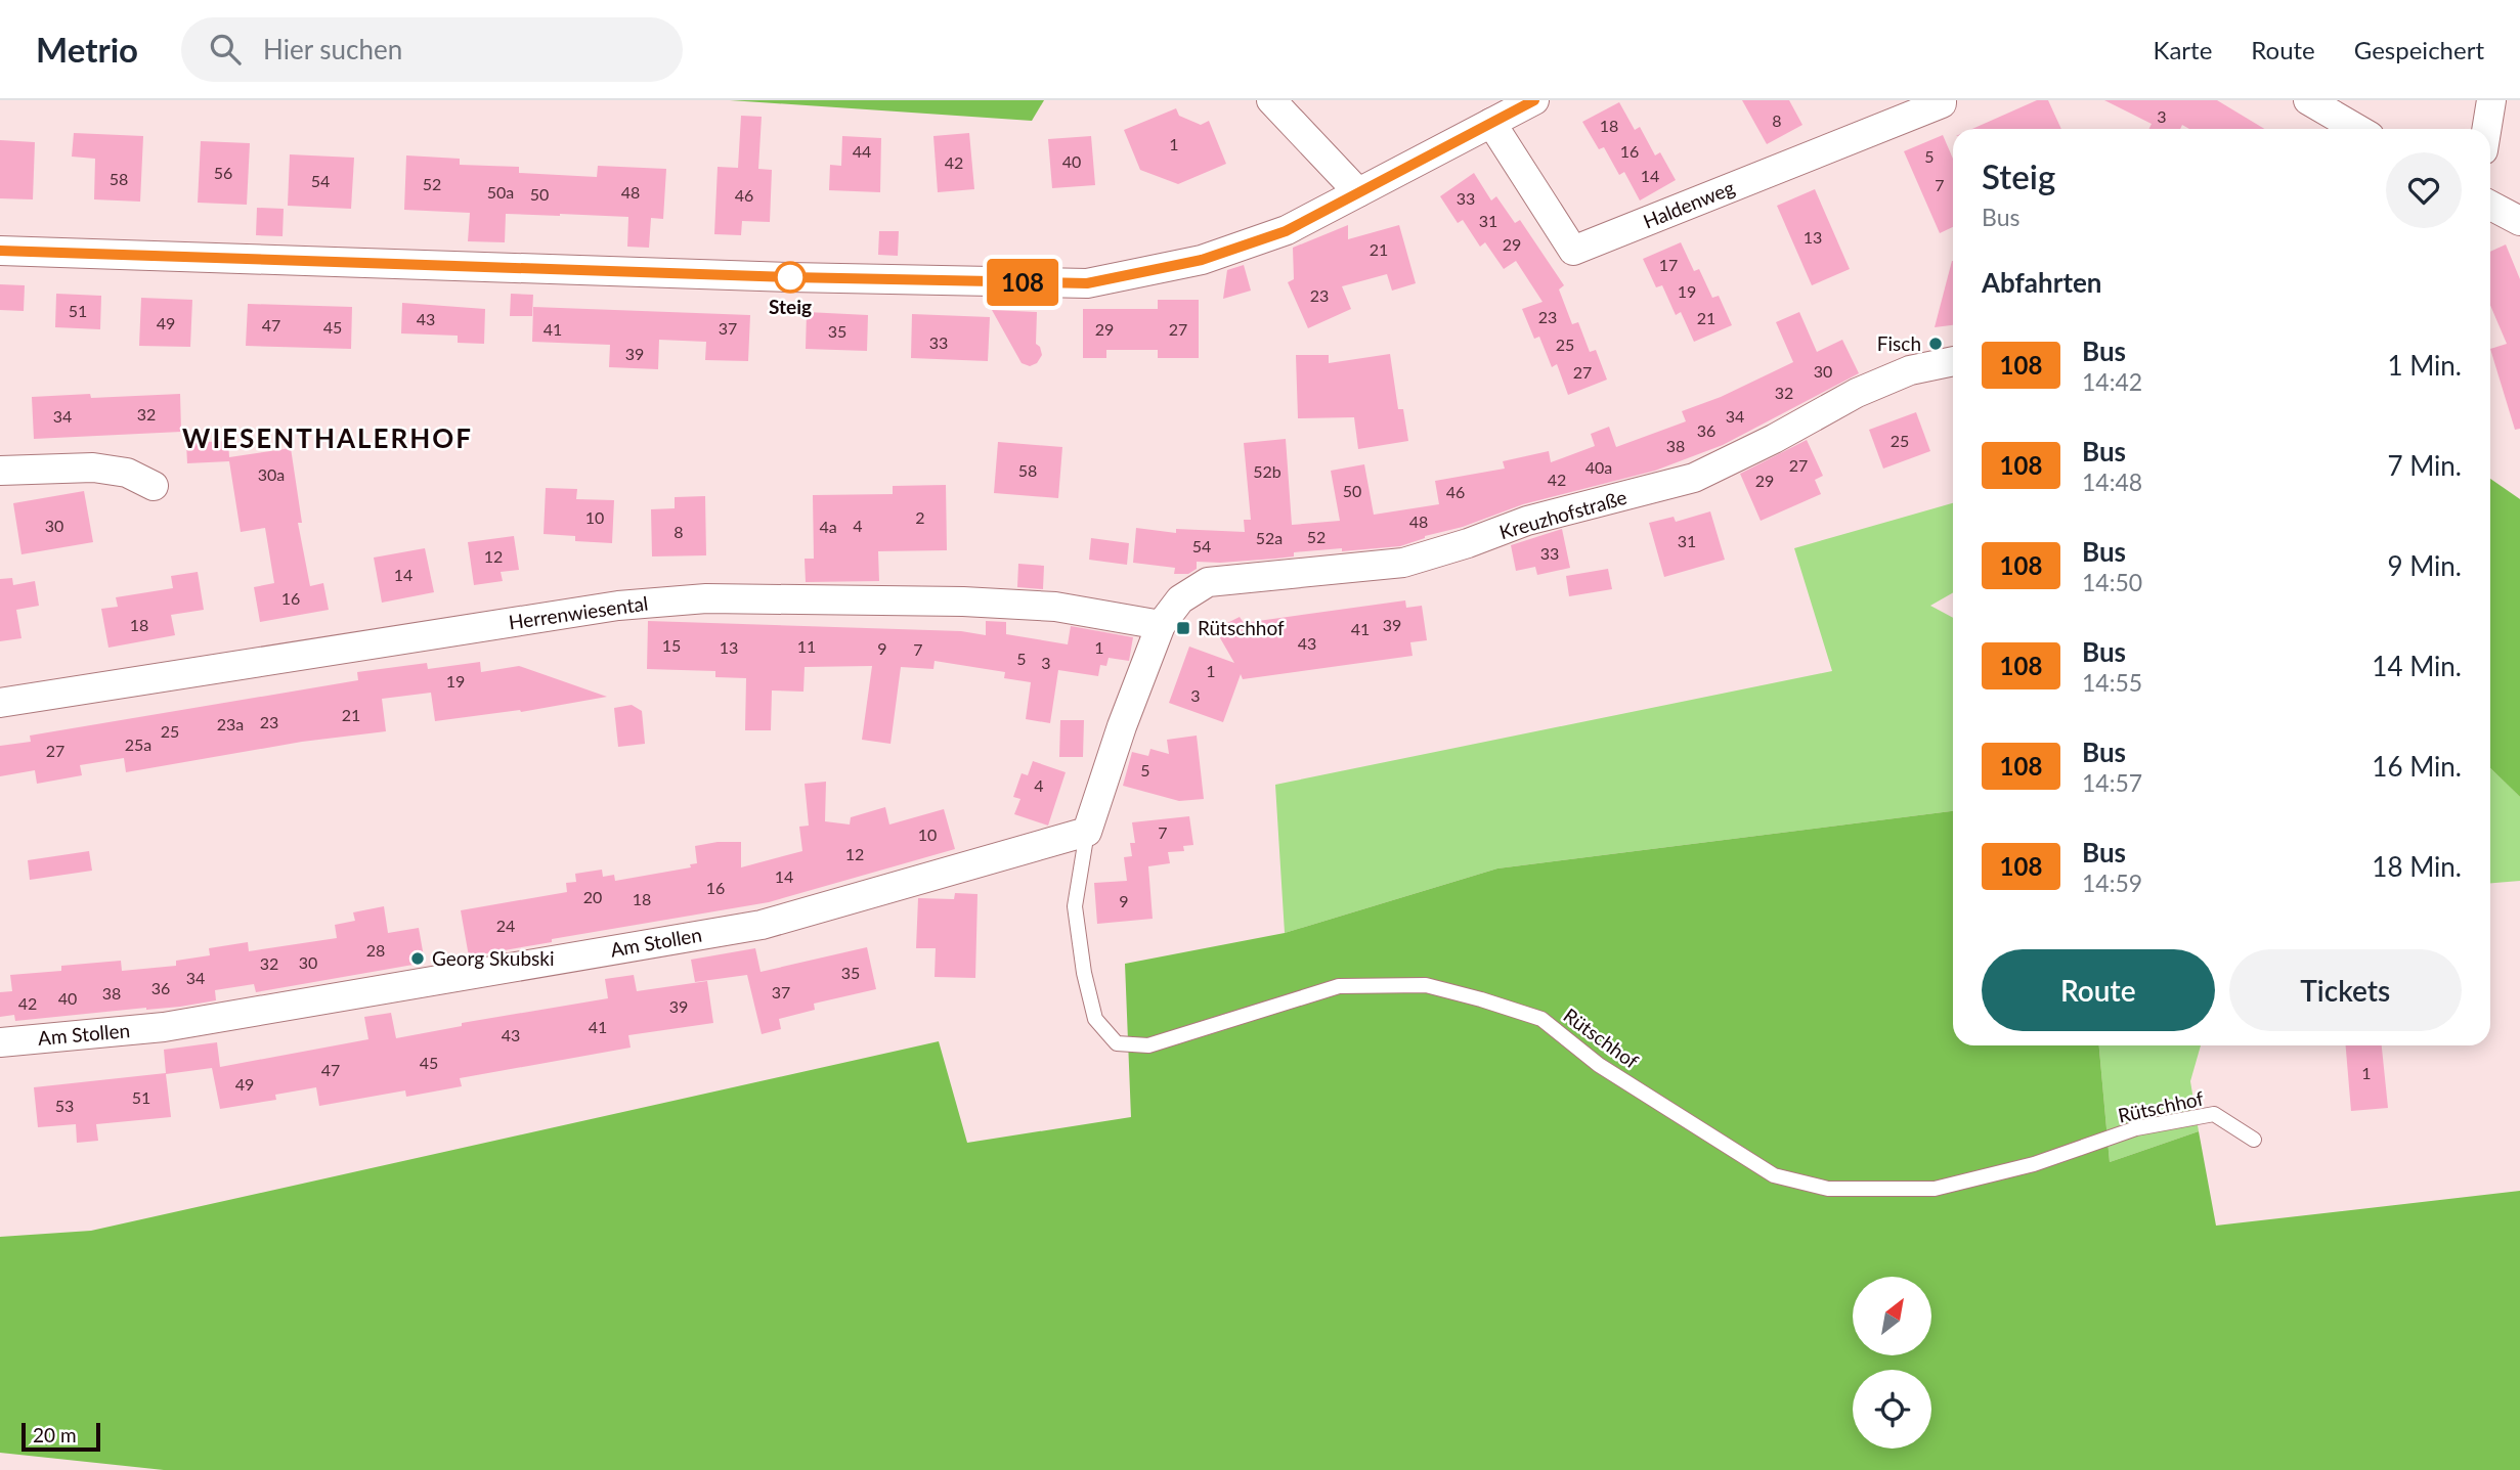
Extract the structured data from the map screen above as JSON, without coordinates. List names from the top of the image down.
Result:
{
  "streets": {
    "street": [
      "Haldenweg",
      "Kreuzhofstraße",
      "Herrenwiesental",
      "Am Stollen"
    ],
    "lane": ["Rütschhof"]
  },
  "crossings": [
    ["Kreuzhofstraße", "Herrenwiesental"],
    ["Am Stollen", "Rütschhof"]
  ],
  "districts": ["WIESENTHALERHOF"],
  "places": {
    "other": ["Steig", "Fisch", "Georg Skubski"],
    "transit": ["Rütschhof"]
  },
  "lines": ["bus line 108"],
  "house_numbers": [
    "3",
    "8",
    "18",
    "1",
    "44",
    "16",
    "5",
    "40",
    "42",
    "56",
    "14",
    "58",
    "54",
    "52",
    "7",
    "50a",
    "48",
    "50",
    "46",
    "33",
    "31",
    "13",
    "29",
    "21",
    "17",
    "19",
    "23",
    "51",
    "23",
    "21",
    "43",
    "49",
    "47",
    "45",
    "37",
    "41",
    "29",
    "27",
    "35",
    "33",
    "25",
    "39",
    "30",
    "27",
    "32",
    "32",
    "34",
    "34",
    "36",
    "25",
    "38",
    "27",
    "40a",
    "58",
    "52b",
    "30a",
    "42",
    "29",
    "50",
    "46",
    "10",
    "2",
    "48",
    "30",
    "4",
    "4a",
    "8",
    "52",
    "52a",
    "31",
    "54",
    "33",
    "12",
    "14",
    "16",
    "18",
    "39",
    "41",
    "43",
    "15",
    "11",
    "13",
    "1",
    "9",
    "7",
    "5",
    "3",
    "1",
    "19",
    "3",
    "21",
    "23",
    "23a",
    "25",
    "25a",
    "27",
    "5",
    "4",
    "7",
    "10",
    "12",
    "14",
    "16",
    "20",
    "18",
    "9",
    "24",
    "28",
    "30",
    "32",
    "35",
    "34",
    "36",
    "37",
    "38",
    "40",
    "42",
    "39",
    "41",
    "43",
    "45",
    "47",
    "1",
    "49",
    "51",
    "53"
  ],
  "scale_bar": "20 m",
  "north": "top right",
  "page": {
    "header": "Metrio",
    "search": "Hier suchen",
    "nav": ["Karte", "Route", "Gespeichert"],
    "on_map": "108",
    "heading": [
      ["Steig", "Bus"],
      "Abfahrten"
    ],
    "list": [
      {
        "mark": "108",
        "name": "Bus",
        "note": "14:42",
        "value": "1 Min."
      },
      {
        "mark": "108",
        "name": "Bus",
        "note": "14:48",
        "value": "7 Min."
      },
      {
        "mark": "108",
        "name": "Bus",
        "note": "14:50",
        "value": "9 Min."
      },
      {
        "mark": "108",
        "name": "Bus",
        "note": "14:55",
        "value": "14 Min."
      },
      {
        "mark": "108",
        "name": "Bus",
        "note": "14:57",
        "value": "16 Min."
      },
      {
        "mark": "108",
        "name": "Bus",
        "note": "14:59",
        "value": "18 Min."
      }
    ],
    "buttons": ["Route", "Tickets"],
    "scale": "20 m"
  }
}
